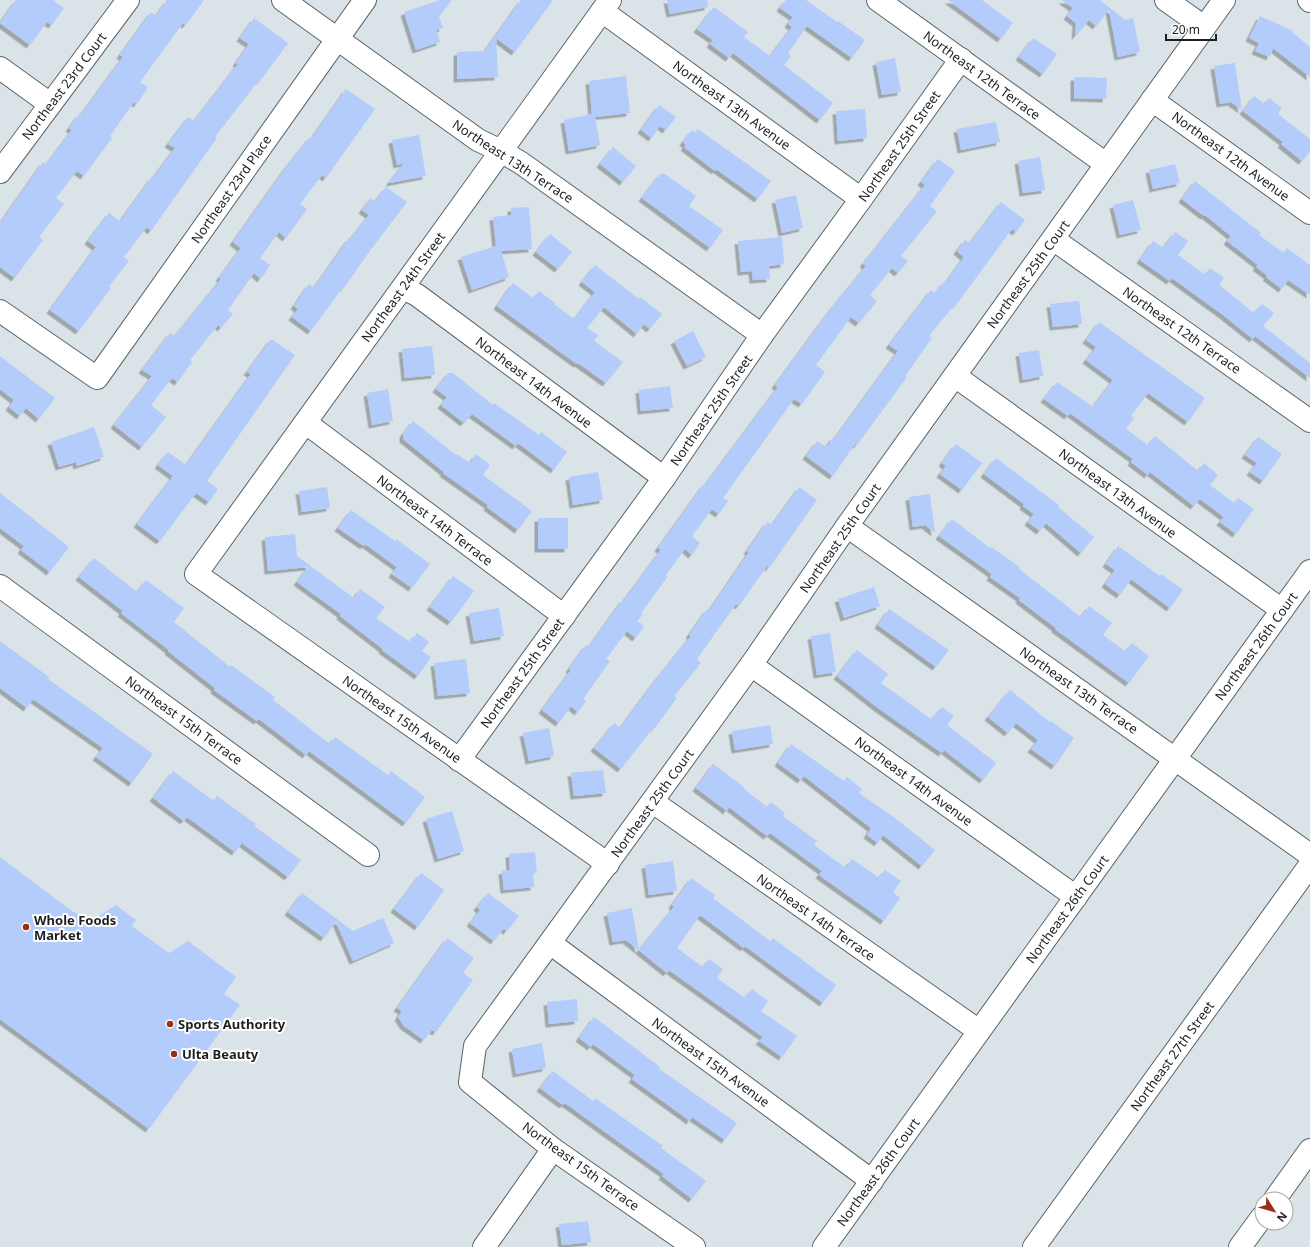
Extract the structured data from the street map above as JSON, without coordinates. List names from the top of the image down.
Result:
{
  "streets": {
    "street": [
      "Northeast 12th Terrace",
      "Northeast 23rd Court",
      "Northeast 13th Avenue",
      "Northeast 25th Street",
      "Northeast 12th Avenue",
      "Northeast 13th Terrace",
      "Northeast 23rd Place",
      "Northeast 25th Court",
      "Northeast 24th Street",
      "Northeast 14th Avenue",
      "Northeast 14th Terrace",
      "Northeast 26th Court",
      "Northeast 15th Avenue",
      "Northeast 15th Terrace",
      "Northeast 27th Street"
    ]
  },
  "crossings": [
    ["Northeast 12th Terrace", "Northeast 25th Street"],
    ["Northeast 12th Terrace", "Northeast 25th Court"],
    ["Northeast 13th Avenue", "Northeast 25th Street"],
    ["Northeast 13th Avenue", "Northeast 25th Court"],
    ["Northeast 13th Avenue", "Northeast 24th Street"],
    ["Northeast 13th Avenue", "Northeast 26th Court"],
    ["Northeast 25th Street", "Northeast 13th Terrace"],
    ["Northeast 25th Street", "Northeast 14th Avenue"],
    ["Northeast 25th Street", "Northeast 14th Terrace"],
    ["Northeast 25th Street", "Northeast 15th Avenue"],
    ["Northeast 12th Avenue", "Northeast 25th Court"],
    ["Northeast 13th Terrace", "Northeast 23rd Place"],
    ["Northeast 13th Terrace", "Northeast 25th Court"],
    ["Northeast 13th Terrace", "Northeast 24th Street"],
    ["Northeast 13th Terrace", "Northeast 26th Court"],
    ["Northeast 25th Court", "Northeast 14th Avenue"],
    ["Northeast 25th Court", "Northeast 14th Terrace"],
    ["Northeast 25th Court", "Northeast 15th Avenue"],
    ["Northeast 25th Court", "Northeast 15th Terrace"],
    ["Northeast 24th Street", "Northeast 14th Avenue"],
    ["Northeast 24th Street", "Northeast 14th Terrace"],
    ["Northeast 24th Street", "Northeast 15th Avenue"],
    ["Northeast 14th Avenue", "Northeast 26th Court"],
    ["Northeast 14th Terrace", "Northeast 26th Court"],
    ["Northeast 26th Court", "Northeast 15th Avenue"]
  ],
  "places": ["Whole Foods Market", "Sports Authority", "Ulta Beauty"],
  "scale_bar": "20 m",
  "north": "bottom right"
}
